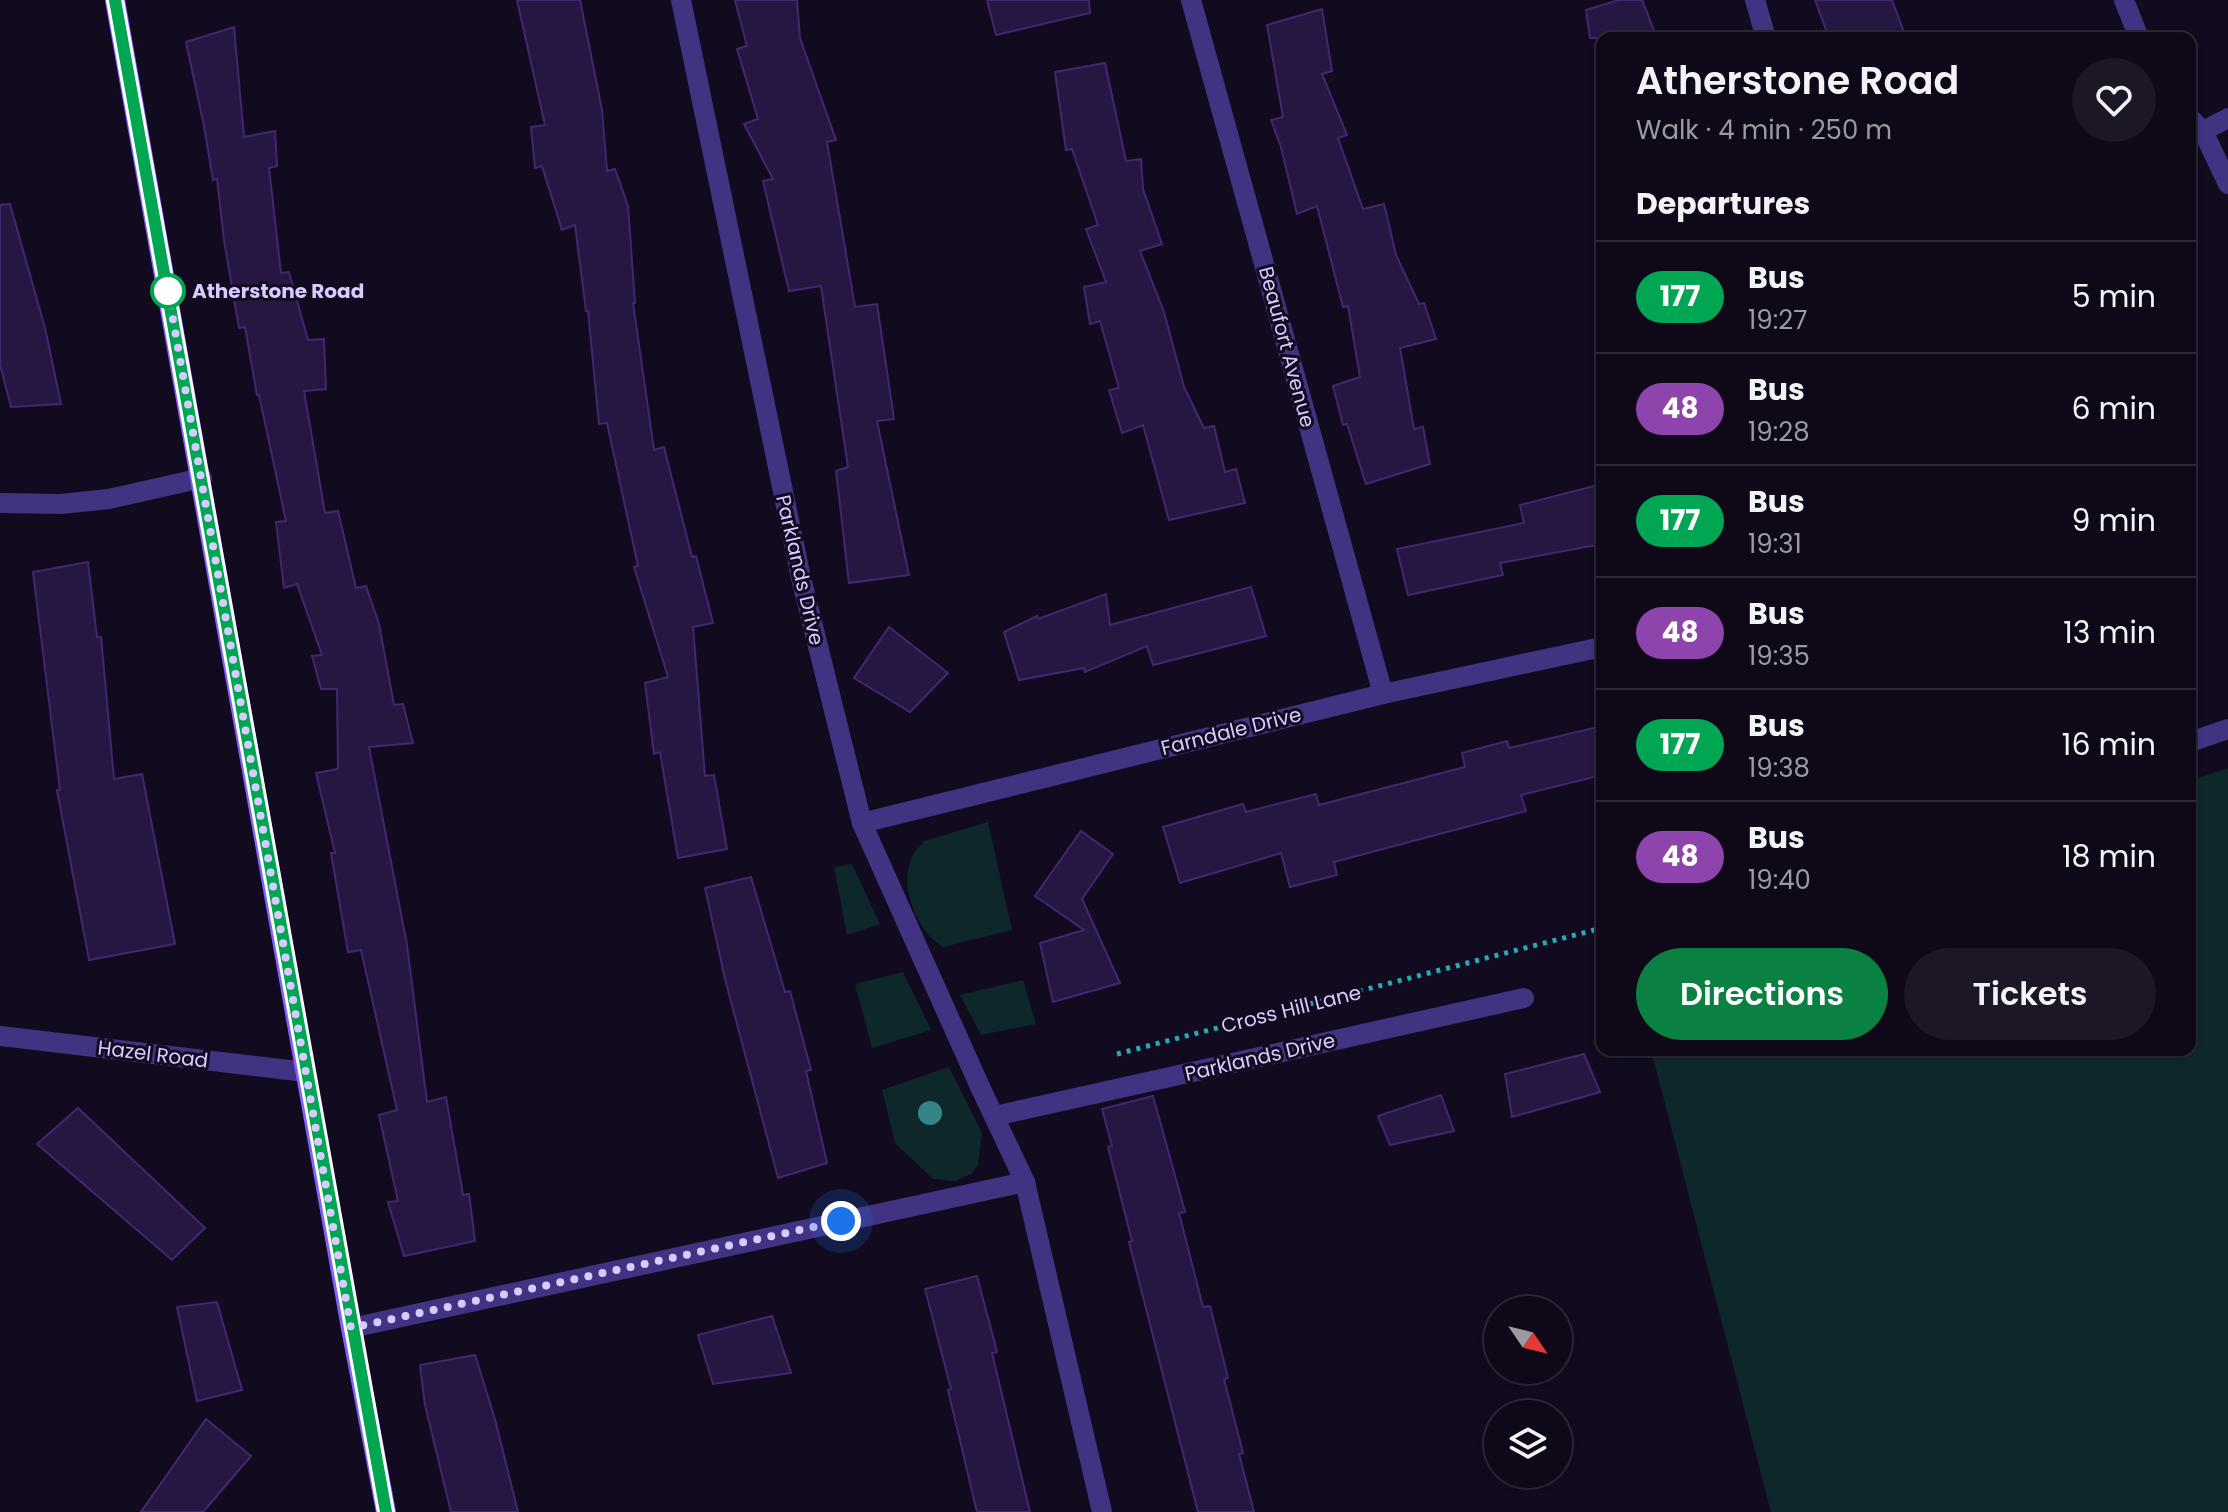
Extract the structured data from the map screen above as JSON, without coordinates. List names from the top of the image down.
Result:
{
  "streets": {
    "street": [
      "Beaufort Avenue",
      "Parklands Drive",
      "Farndale Drive",
      "Hazel Road"
    ],
    "path": ["Cross Hill Lane"]
  },
  "crossings": [
    ["Beaufort Avenue", "Farndale Drive"],
    ["Parklands Drive", "Farndale Drive"]
  ],
  "places": ["Atherstone Road"],
  "lines": ["bus line 177"],
  "north": "bottom right",
  "page": {
    "heading": [
      ["Atherstone Road", "Walk · 4 min · 250 m"],
      "Departures"
    ],
    "list": [
      {
        "mark": "177",
        "name": "Bus",
        "note": "19:27",
        "value": "5 min"
      },
      {
        "mark": "48",
        "name": "Bus",
        "note": "19:28",
        "value": "6 min"
      },
      {
        "mark": "177",
        "name": "Bus",
        "note": "19:31",
        "value": "9 min"
      },
      {
        "mark": "48",
        "name": "Bus",
        "note": "19:35",
        "value": "13 min"
      },
      {
        "mark": "177",
        "name": "Bus",
        "note": "19:38",
        "value": "16 min"
      },
      {
        "mark": "48",
        "name": "Bus",
        "note": "19:40",
        "value": "18 min"
      }
    ],
    "buttons": ["Directions", "Tickets"]
  }
}
